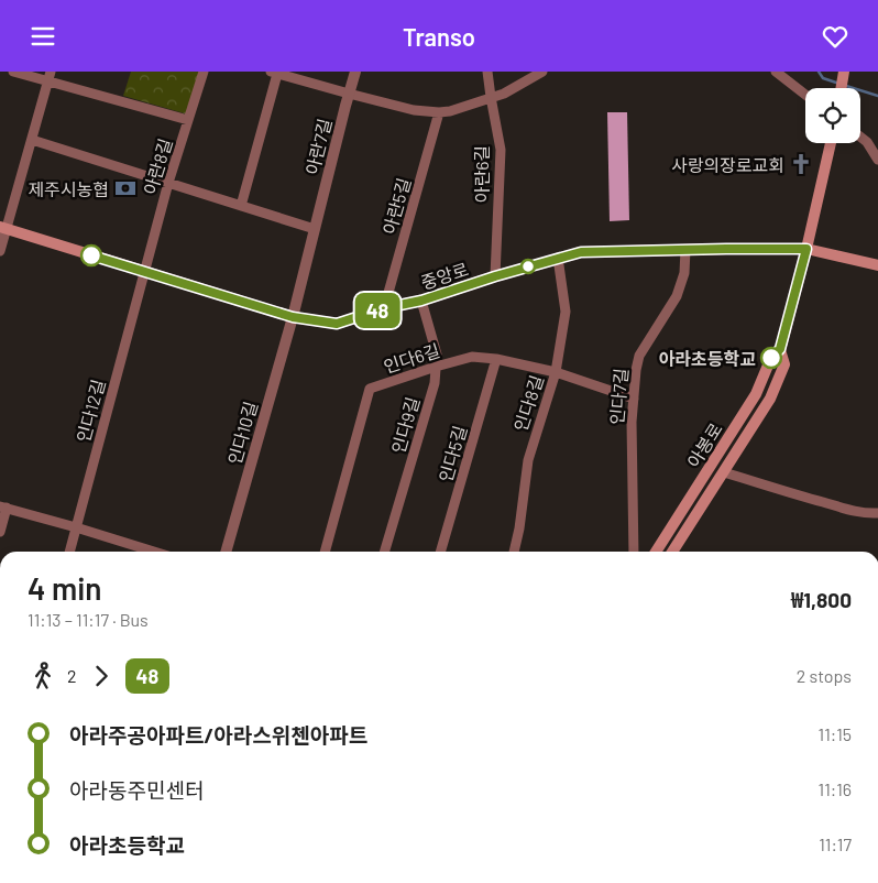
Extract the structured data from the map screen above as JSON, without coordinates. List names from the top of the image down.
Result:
{
  "streets": {
    "main road": ["중앙로", "아봉로"],
    "street": [
      "아란7길",
      "아란8길",
      "아란6길",
      "아란5길",
      "인다6길",
      "인다7길",
      "인다8길",
      "인다12길",
      "인다9길",
      "인다10길",
      "인다5길"
    ]
  },
  "crossings": [
    ["아란7길", "중앙로"],
    ["아란7길", "인다10길"],
    ["아란8길", "중앙로"],
    ["아란8길", "인다12길"],
    ["아란6길", "중앙로"],
    ["아란5길", "중앙로"],
    ["중앙로", "인다7길"],
    ["중앙로", "인다8길"],
    ["중앙로", "인다12길"],
    ["중앙로", "인다9길"],
    ["중앙로", "인다10길"],
    ["중앙로", "아봉로"],
    ["인다6길", "인다7길"],
    ["인다6길", "인다8길"],
    ["인다6길", "인다9길"],
    ["인다6길", "인다5길"]
  ],
  "places": {
    "church": ["사랑의장로교회"],
    "bank": ["제주시농협"],
    "other": ["아라초등학교"]
  },
  "lines": ["bus line 48"],
  "page": {
    "header": "Transo",
    "on_map": "48",
    "heading": ["4 min", "11:13 – 11:17 · Bus", "₩1,800"],
    "legs": ["2", "48", "2 stops"],
    "list": [
      {
        "name": "아라주공아파트/아라스위첸아파트",
        "value": "11:15"
      },
      {
        "name": "아라동주민센터",
        "value": "11:16"
      },
      {
        "name": "아라초등학교",
        "value": "11:17"
      }
    ]
  }
}
